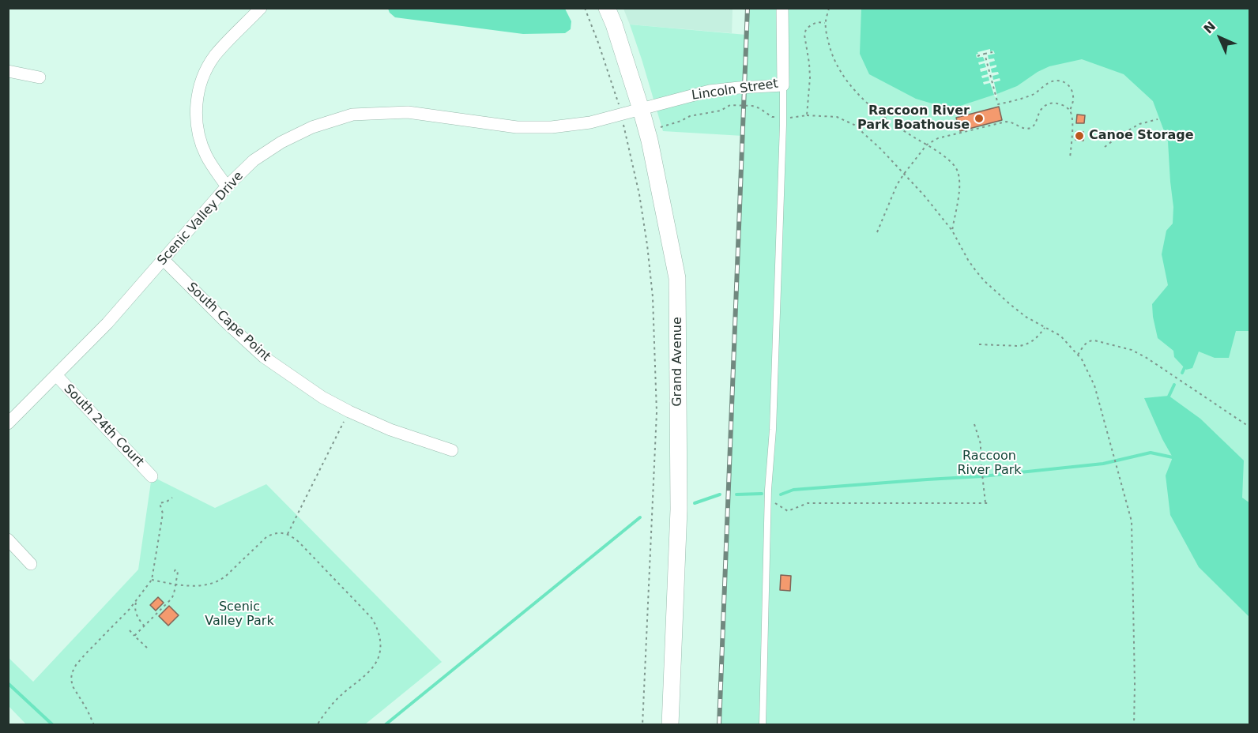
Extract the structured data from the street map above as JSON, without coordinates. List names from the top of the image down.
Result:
{
  "streets": {
    "main road": ["Grand Avenue"],
    "street": [
      "Lincoln Street",
      "Scenic Valley Drive",
      "South Cape Point",
      "South 24th Court"
    ]
  },
  "crossings": [
    ["Lincoln Street", "Scenic Valley Drive"],
    ["Lincoln Street", "Grand Avenue"],
    ["Scenic Valley Drive", "South Cape Point"],
    ["Scenic Valley Drive", "Grand Avenue"],
    ["Scenic Valley Drive", "South 24th Court"]
  ],
  "parks": ["Raccoon River Park", "Scenic Valley Park"],
  "places": ["Raccoon River Park Boathouse", "Canoe Storage"],
  "north": "top left"
}
